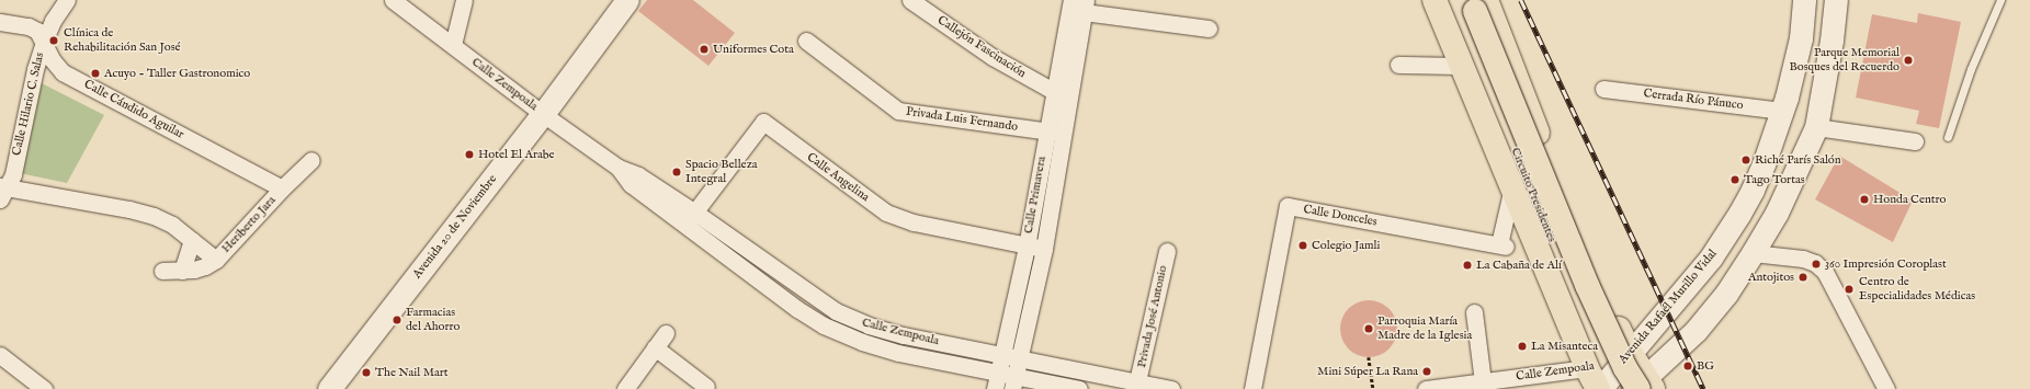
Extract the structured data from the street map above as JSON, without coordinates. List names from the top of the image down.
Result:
{
  "streets": {
    "main road": [
      "Calle Zempoala",
      "Circuito Presidentes",
      "Avenida 20 de Noviembre",
      "Avenida Rafaél Murillo Vidal"
    ],
    "street": [
      "Callejón Fascinación",
      "Cerrada Río Pánuco",
      "Calle Hilario C. Salas",
      "Calle Cándido Aguilar",
      "Privada Luis Fernando",
      "Calle Angelina",
      "Calle Primavera",
      "Calle Donceles",
      "Heriberto Jara",
      "Privada José Antonio"
    ]
  },
  "crossings": [
    ["Callejón Fascinación", "Calle Primavera"],
    ["Calle Zempoala", "Calle Angelina"],
    ["Calle Zempoala", "Calle Primavera"],
    ["Calle Zempoala", "Circuito Presidentes"],
    ["Calle Zempoala", "Avenida 20 de Noviembre"],
    ["Calle Zempoala", "Avenida Rafaél Murillo Vidal"],
    ["Calle Zempoala", "Privada José Antonio"],
    ["Cerrada Río Pánuco", "Avenida Rafaél Murillo Vidal"],
    ["Calle Hilario C. Salas", "Calle Cándido Aguilar"],
    ["Calle Cándido Aguilar", "Heriberto Jara"],
    ["Privada Luis Fernando", "Calle Primavera"],
    ["Calle Angelina", "Calle Primavera"]
  ],
  "places": [
    "Clínica de Rehabilitación San José",
    "Uniformes Cota",
    "Parque Memorial Bosques del Recuerdo",
    "Acuyo - Taller Gastronomico",
    "Hotel El Arabe",
    "Riché París Salón",
    "Spacio Belleza Integral",
    "Tago Tortas",
    "Honda Centro",
    "Colegio Jamli",
    "360 Impresión Coroplast",
    "La Cabaña de Alí",
    "Antojitos",
    "Centro de Especialidades Médicas",
    "Farmacias del Ahorro",
    "Parroquia María Madre de la Iglesia",
    "La Misanteca",
    "BG",
    "Mini Súper La Rana",
    "The Nail Mart"
  ]
}
